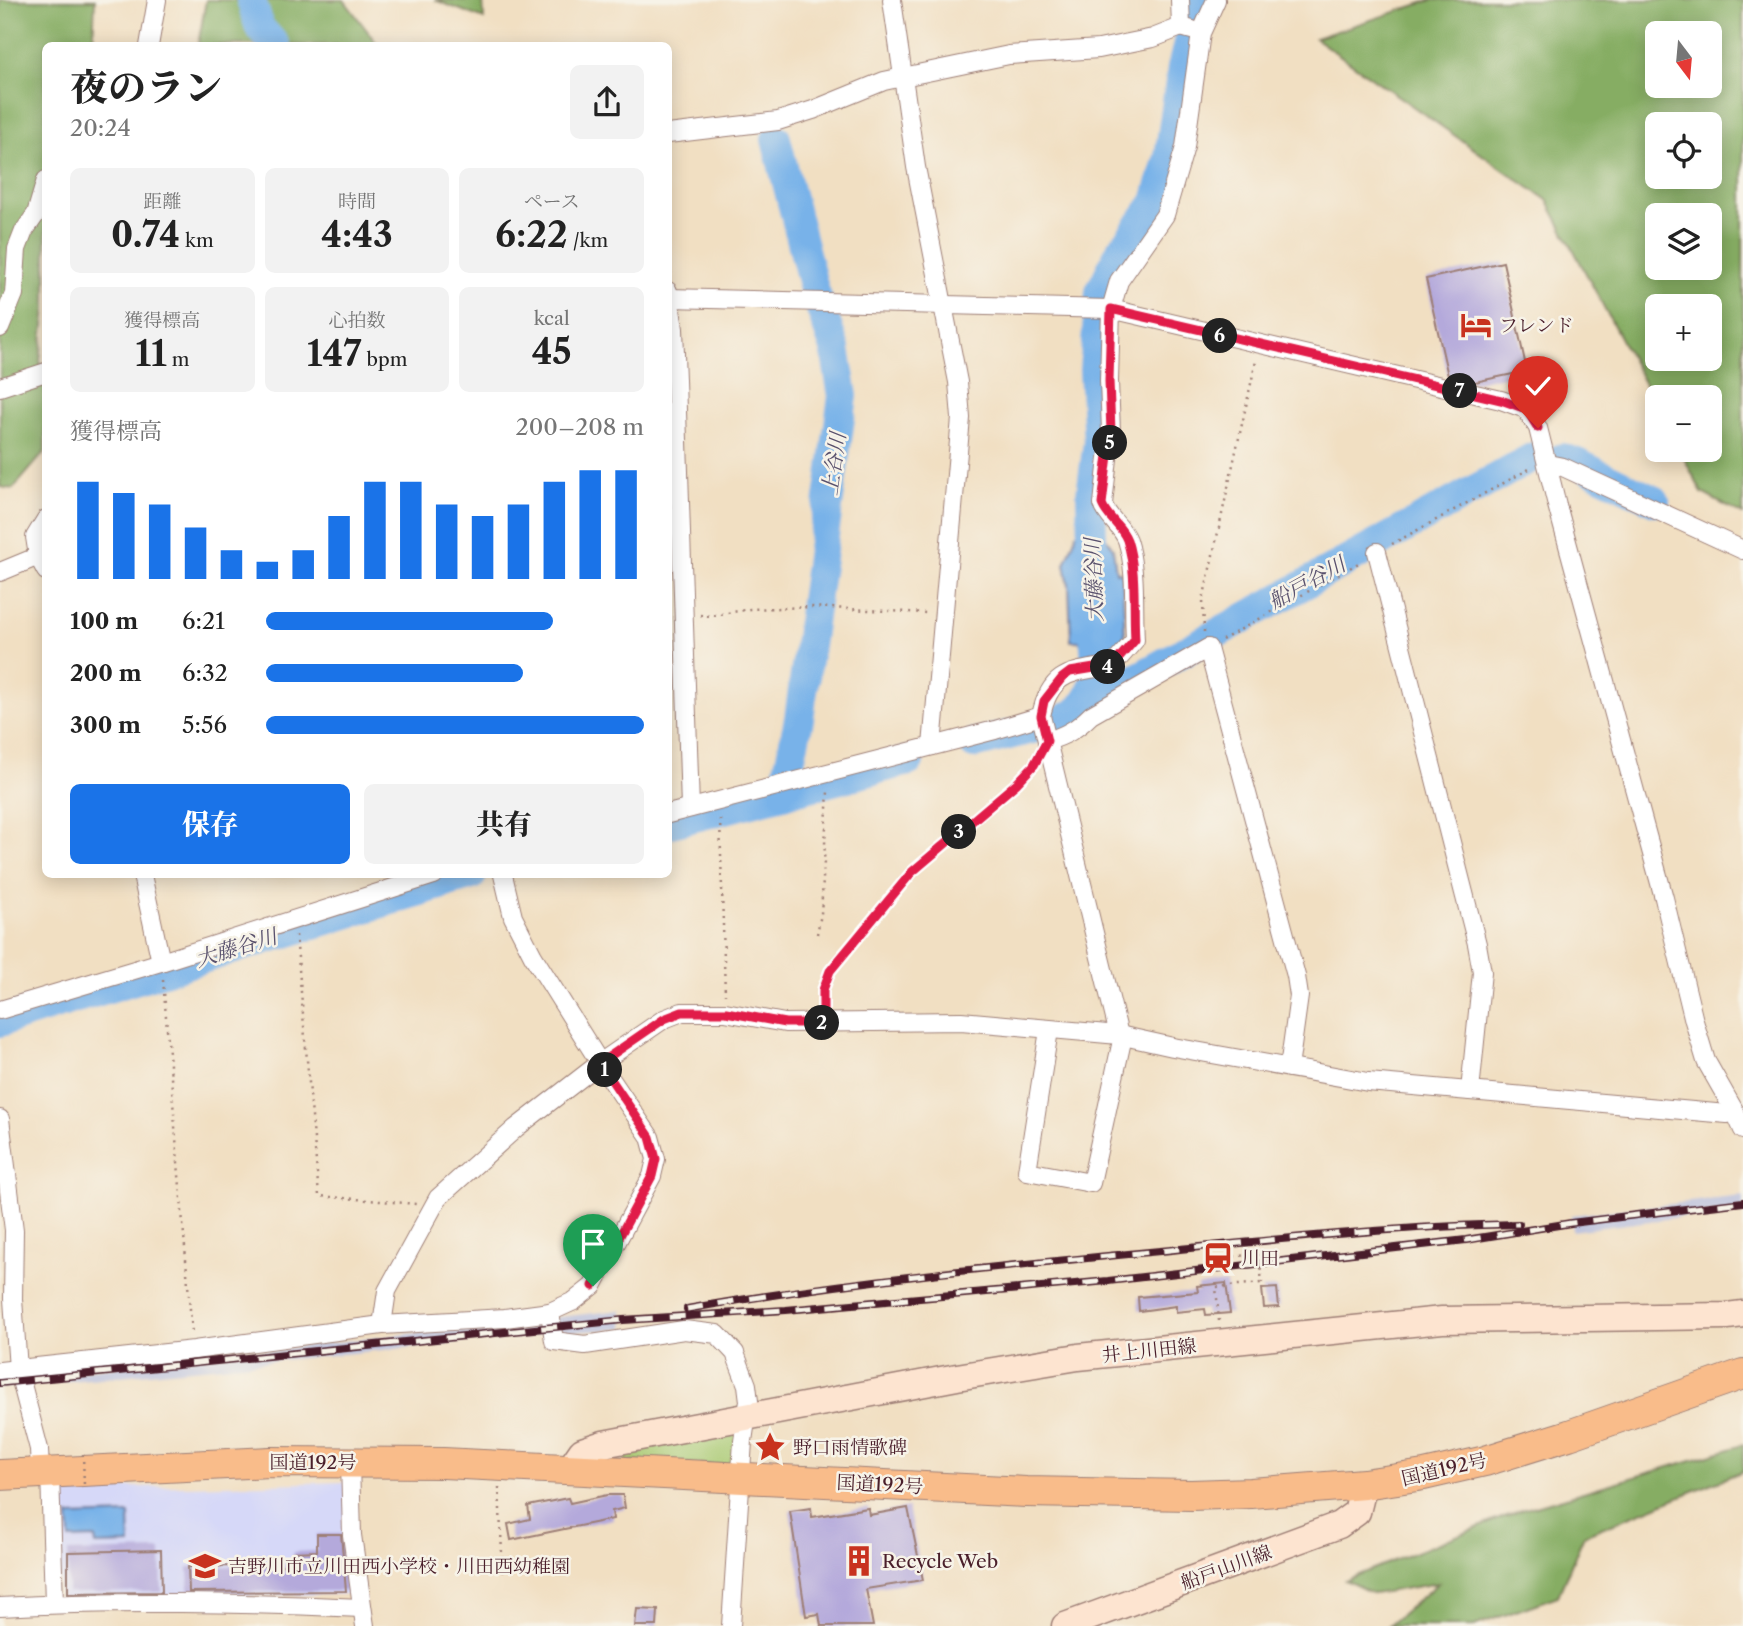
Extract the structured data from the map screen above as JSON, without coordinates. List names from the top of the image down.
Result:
{
  "streets": {
    "highway": ["国道192号"],
    "main road": ["井上川田線", "船戸山川線"]
  },
  "crossings": [
    ["井上川田線", "国道192号"],
    ["国道192号", "船戸山川線"]
  ],
  "water": ["上谷川", "大藤谷川", "船戸谷川"],
  "places": {
    "hotel": ["フレンド"],
    "station": ["川田"],
    "place": ["野口雨情歌碑"],
    "building": ["Recycle Web"],
    "school or university": ["吉野川市立川田西小学校・川田西幼稚園"]
  },
  "north": "bottom",
  "page": {
    "map_buttons": ["+", "−"],
    "heading": ["夜のラン", "20:24"],
    "stats": [
      ["距離", "0.74 km"],
      ["時間", "4:43"],
      ["ペース", "6:22 /km"],
      ["獲得標高", "11 m"],
      ["心拍数", "147 bpm"],
      ["kcal", "45"]
    ],
    "pins": [
      "6",
      "7",
      "5",
      "4",
      "3",
      "2",
      "1"
    ],
    "chart": ["獲得標高", "200–208 m"],
    "list": [
      {
        "name": "100 m",
        "note": "6:21"
      },
      {
        "name": "200 m",
        "note": "6:32"
      },
      {
        "name": "300 m",
        "note": "5:56"
      }
    ],
    "buttons": ["保存", "共有"]
  }
}
